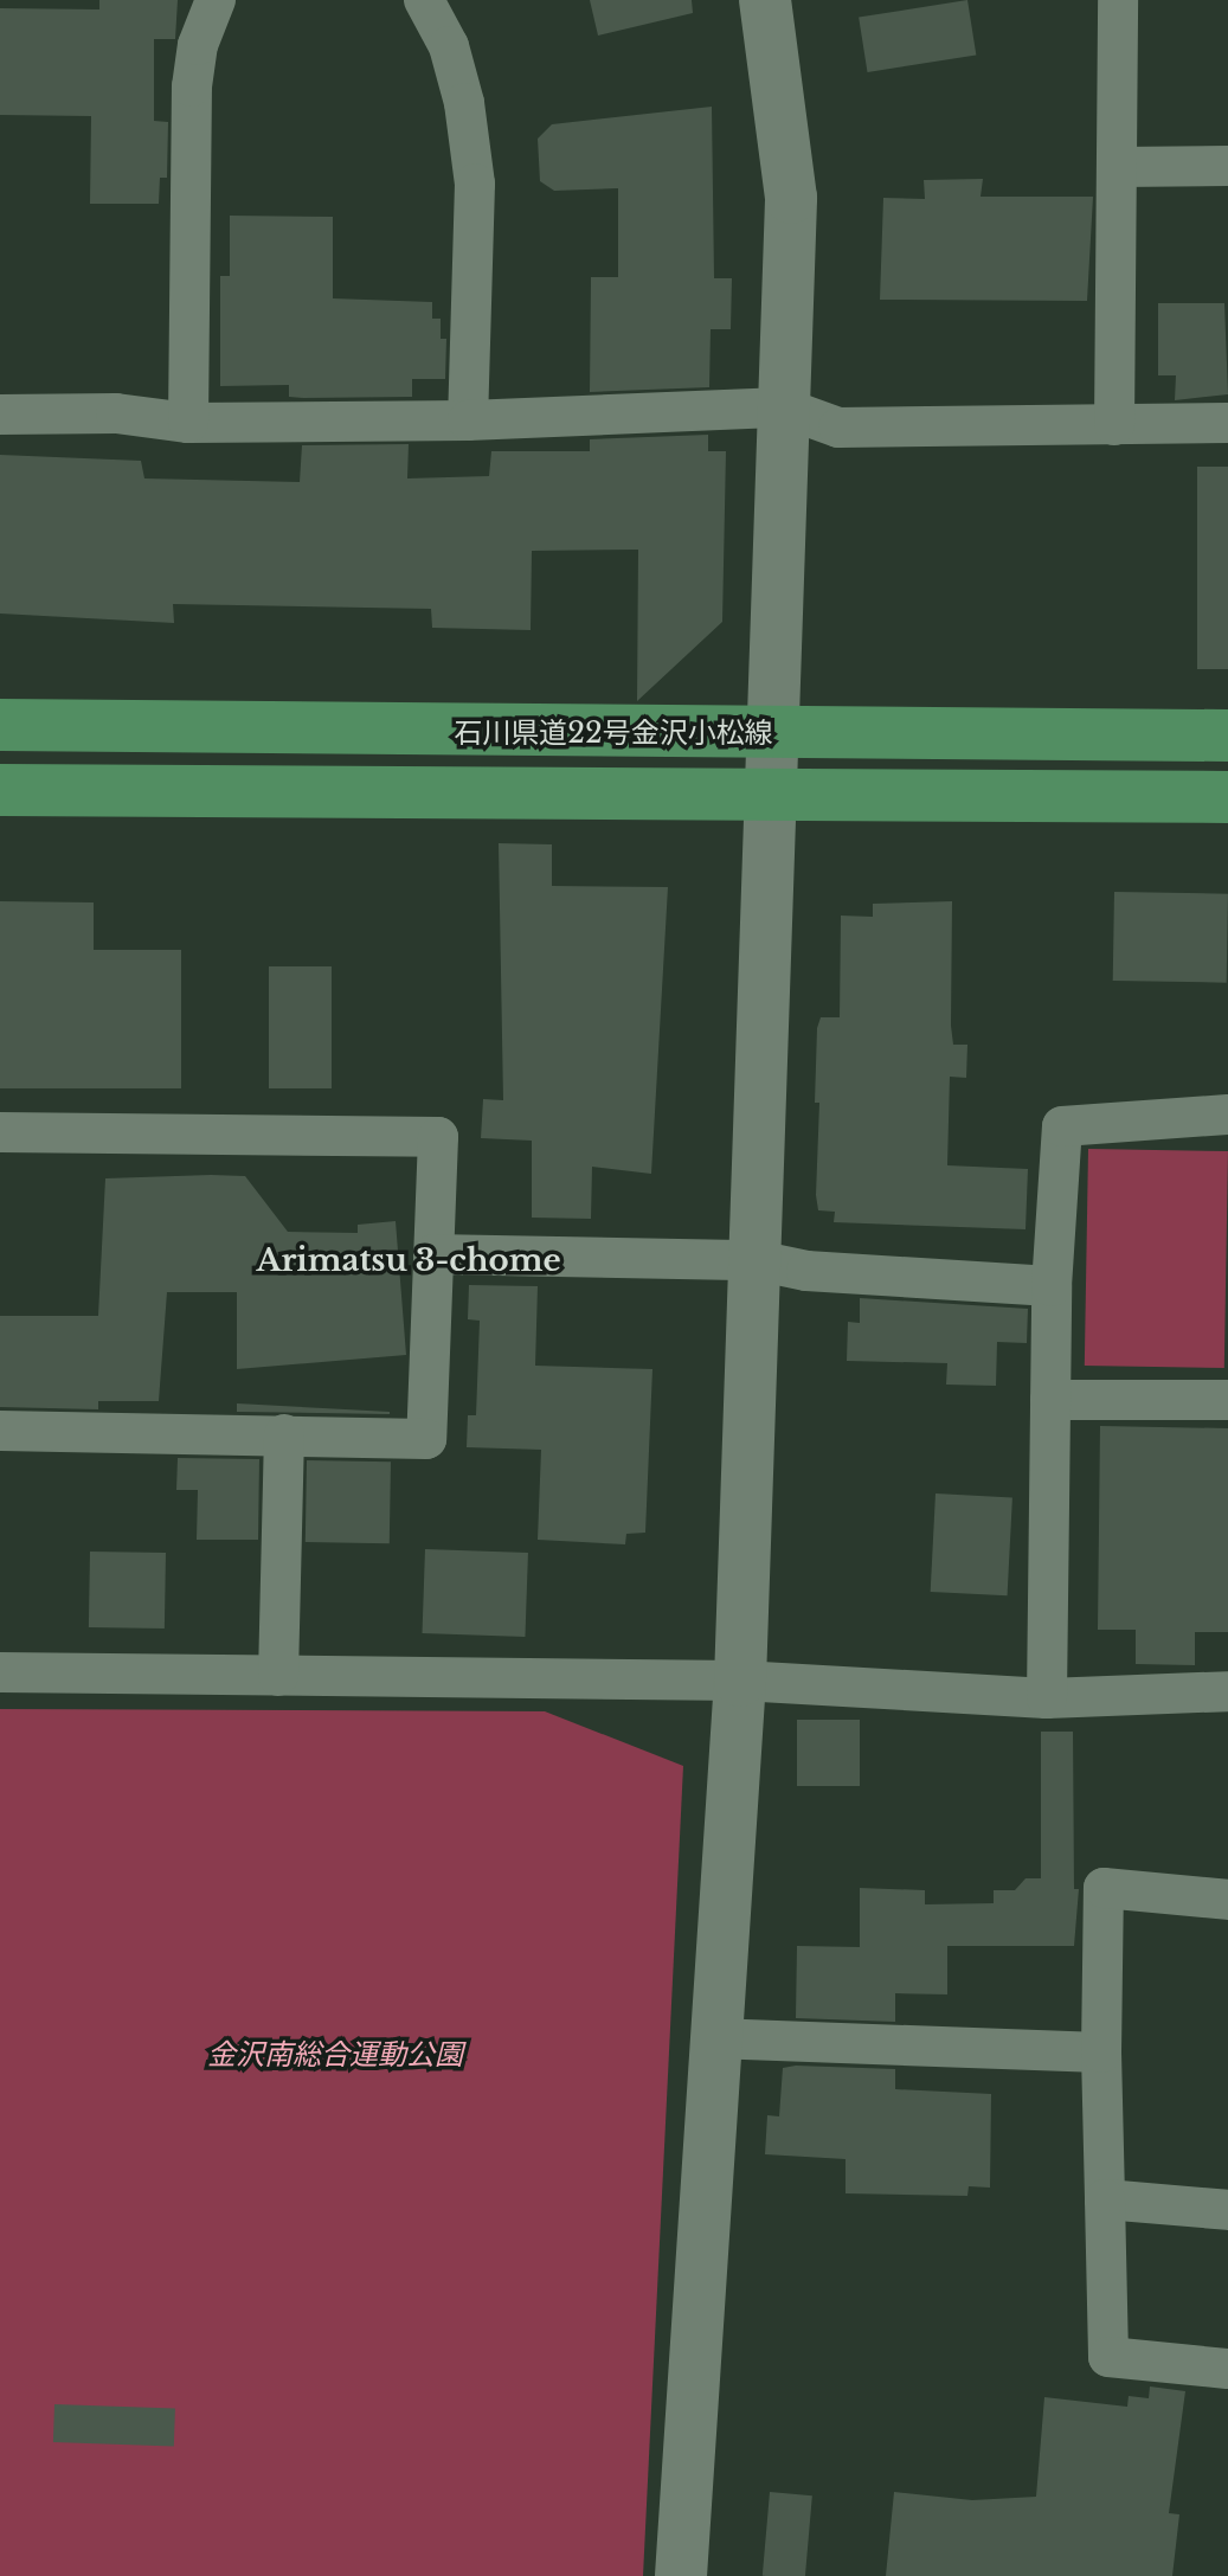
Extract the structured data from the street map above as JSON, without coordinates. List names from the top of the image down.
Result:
{
  "streets": {
    "main road": ["石川県道22号金沢小松線"]
  },
  "districts": ["Arimatsu 3-chome"],
  "parks": ["金沢南総合運動公園"]
}
